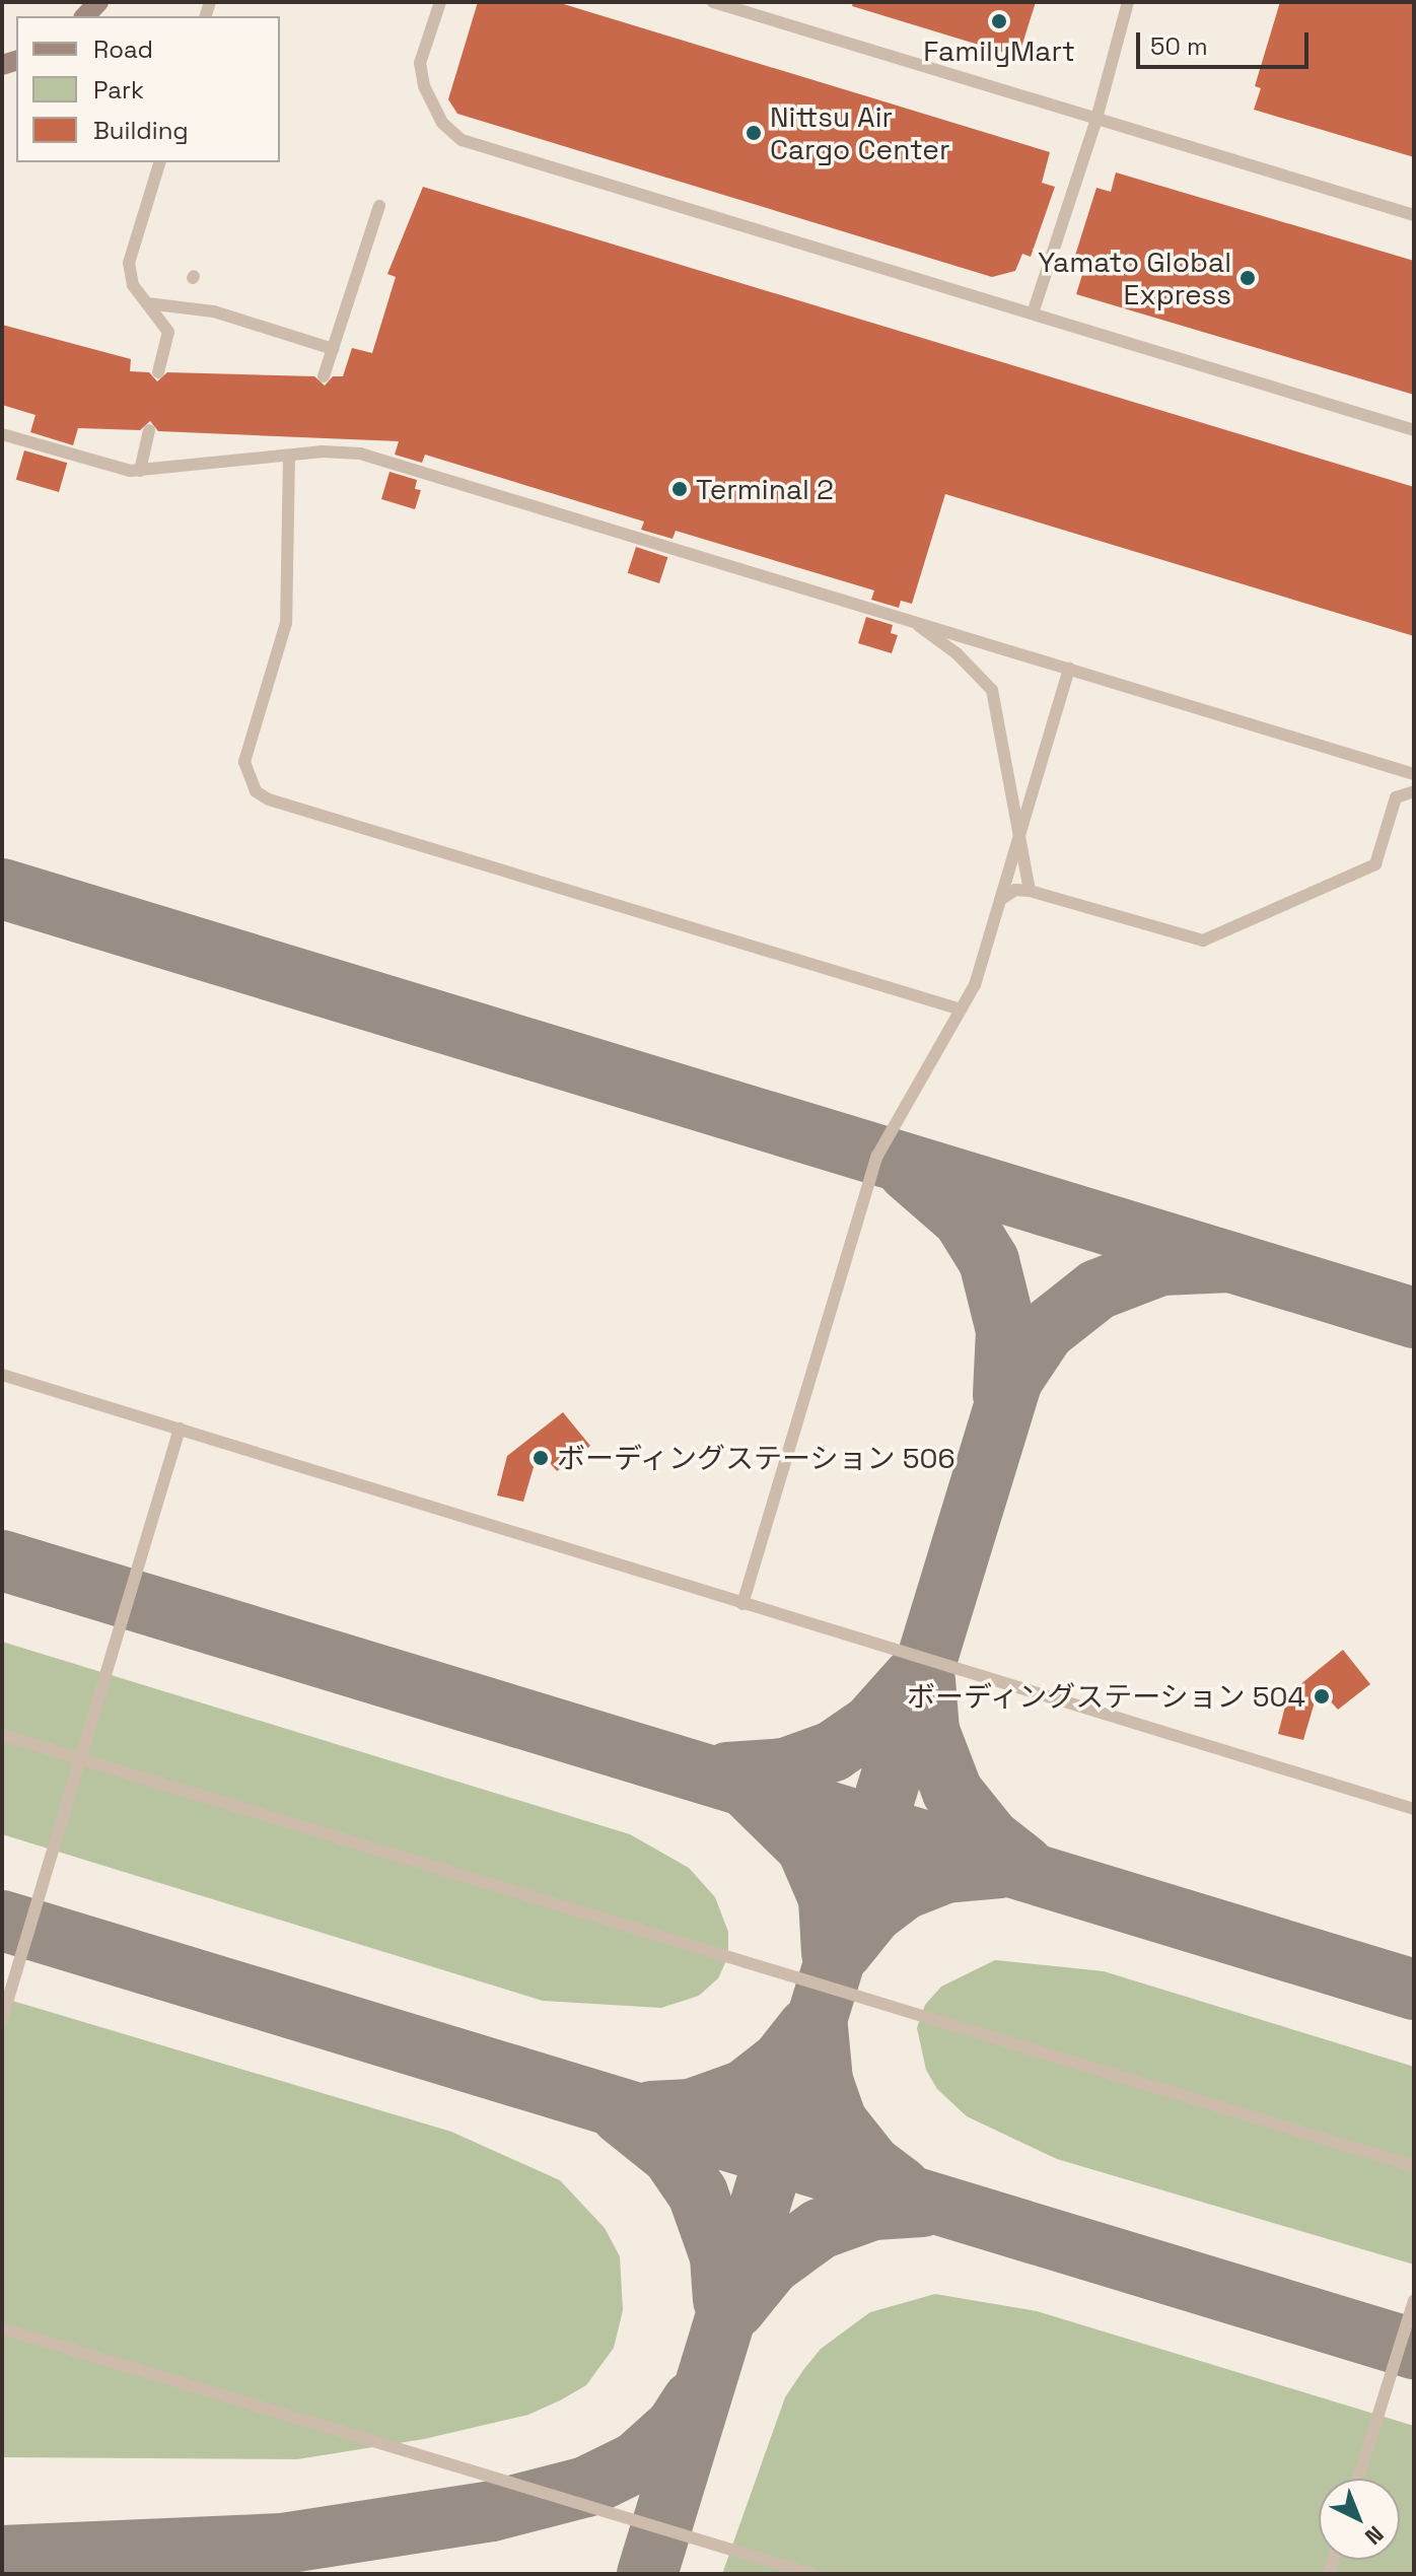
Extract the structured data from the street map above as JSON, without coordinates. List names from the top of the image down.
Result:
{
  "places": [
    "FamilyMart",
    "Nittsu Air Cargo Center",
    "Yamato Global Express",
    "Terminal 2",
    "ボーディングステーション 506",
    "ボーディングステーション 504"
  ],
  "legend": ["Road", "Park", "Building"],
  "scale_bar": "50 m",
  "north": "bottom right"
}
